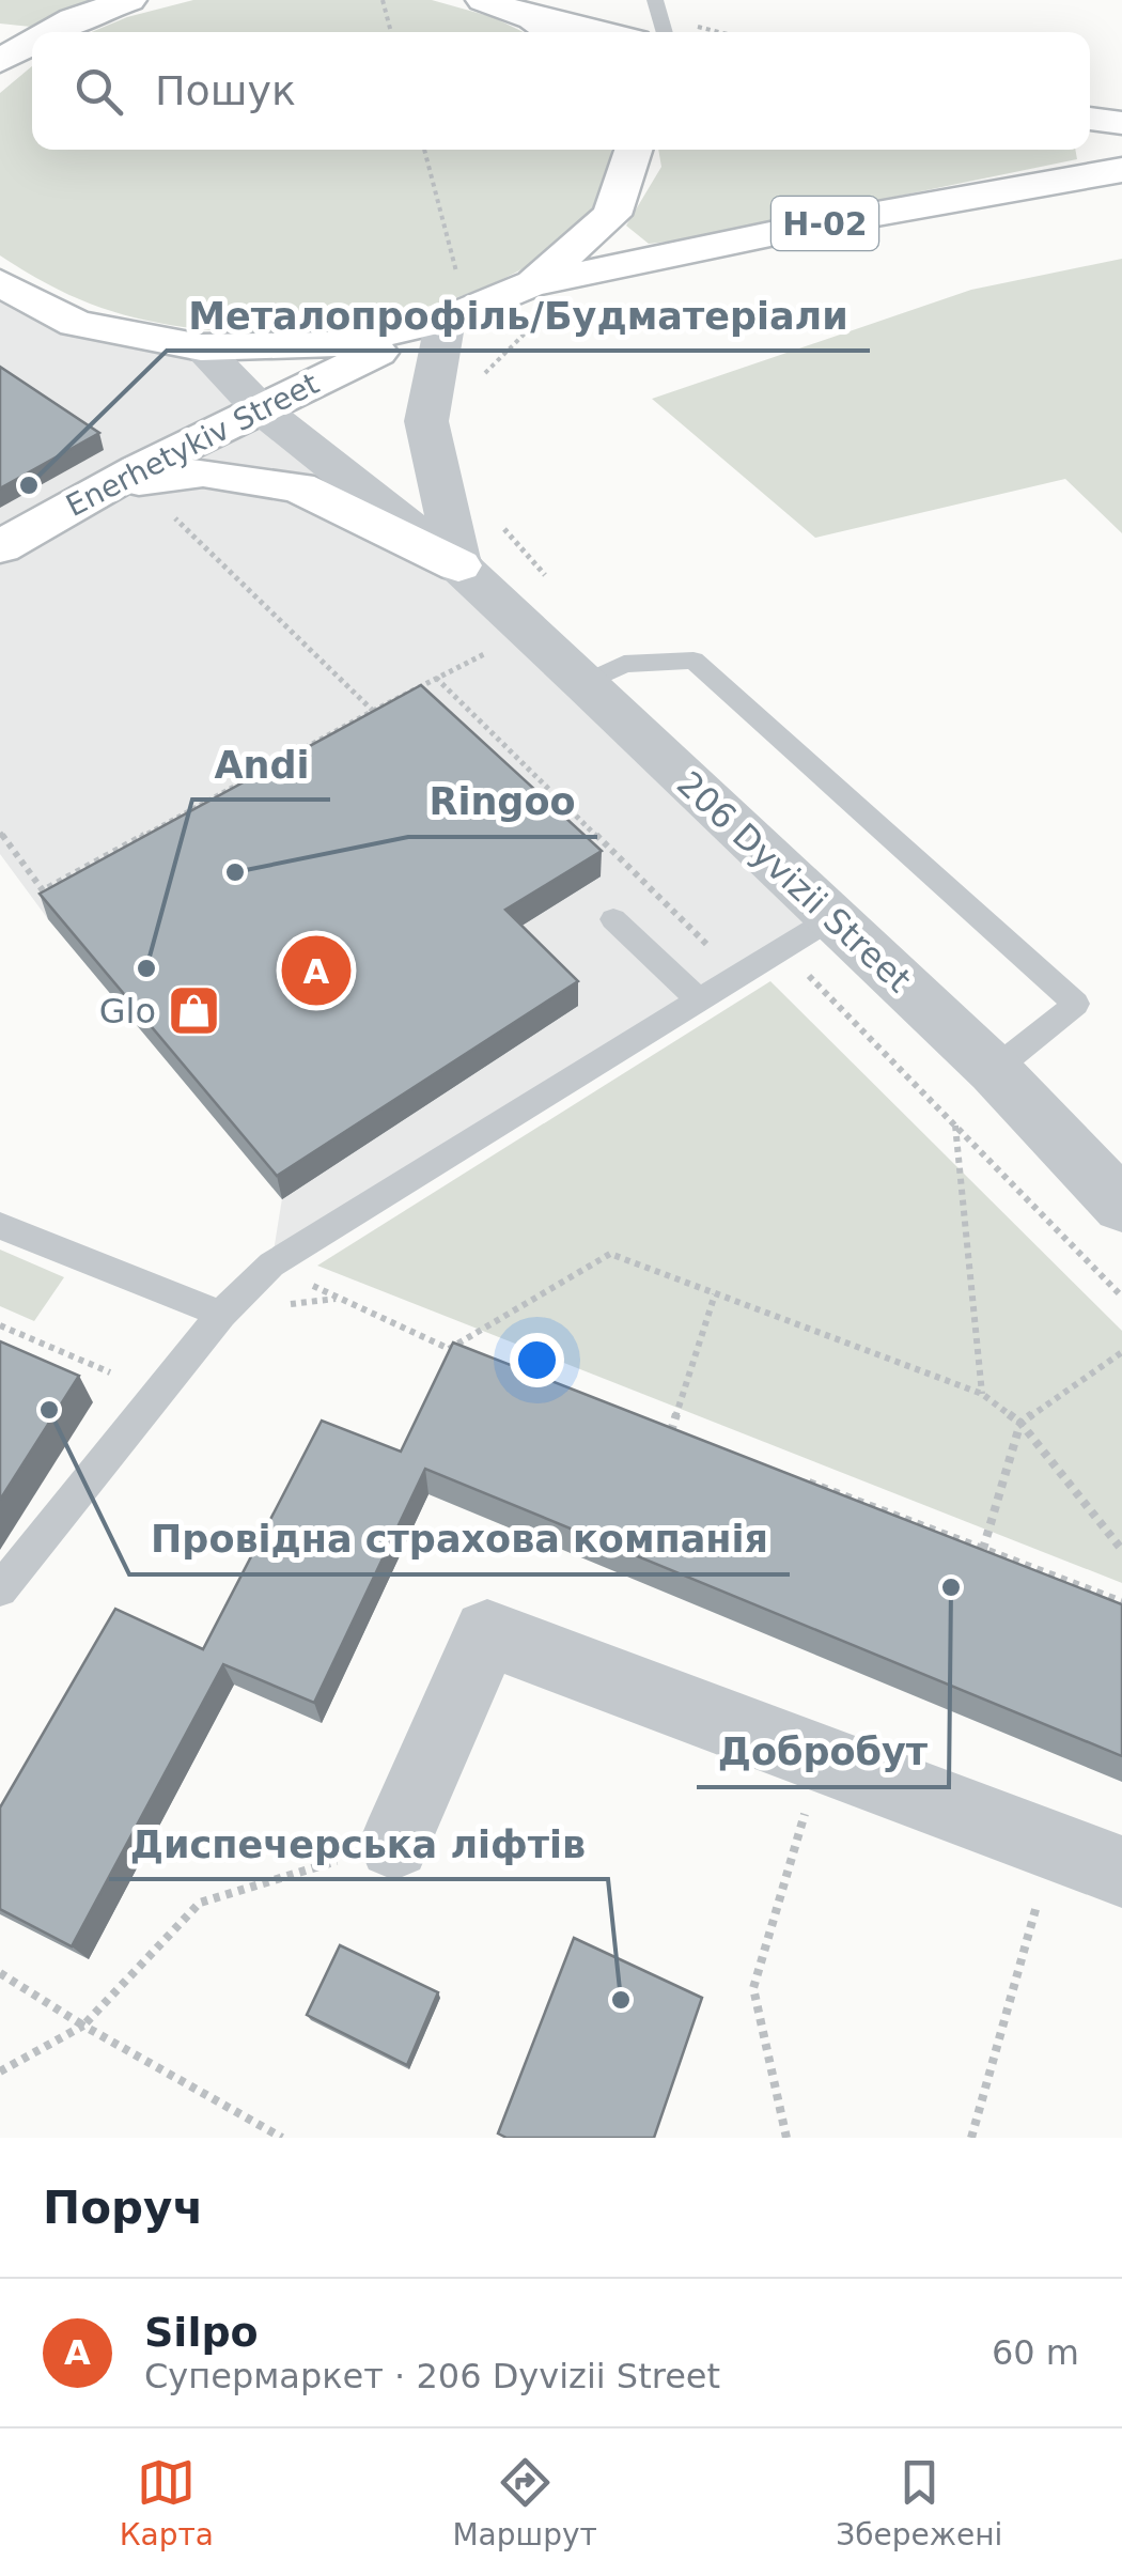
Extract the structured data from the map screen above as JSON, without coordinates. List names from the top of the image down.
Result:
{
  "streets": {
    "main road": ["Н-02", "Enerhetykiv Street"],
    "street": ["206 Dyvizii Street"]
  },
  "crossings": [
    ["Н-02", "Enerhetykiv Street"],
    ["Н-02", "206 Dyvizii Street"],
    ["Enerhetykiv Street", "206 Dyvizii Street"]
  ],
  "places": {
    "other": [
      "Металопрофіль/Будматеріали",
      "Ringoo",
      "Andi",
      "Провідна страхова компанія",
      "Добробут",
      "Диспечерська ліфтів"
    ],
    "shop": ["Glo"]
  },
  "page": {
    "search": "Пошук",
    "pins": "A",
    "heading": "Поруч",
    "list": [
      {
        "mark": "A",
        "name": "Silpo",
        "note": "Супермаркет · 206 Dyvizii Street",
        "value": "60 m"
      }
    ],
    "nav": ["Карта", "Маршрут", "Збережені"]
  }
}
